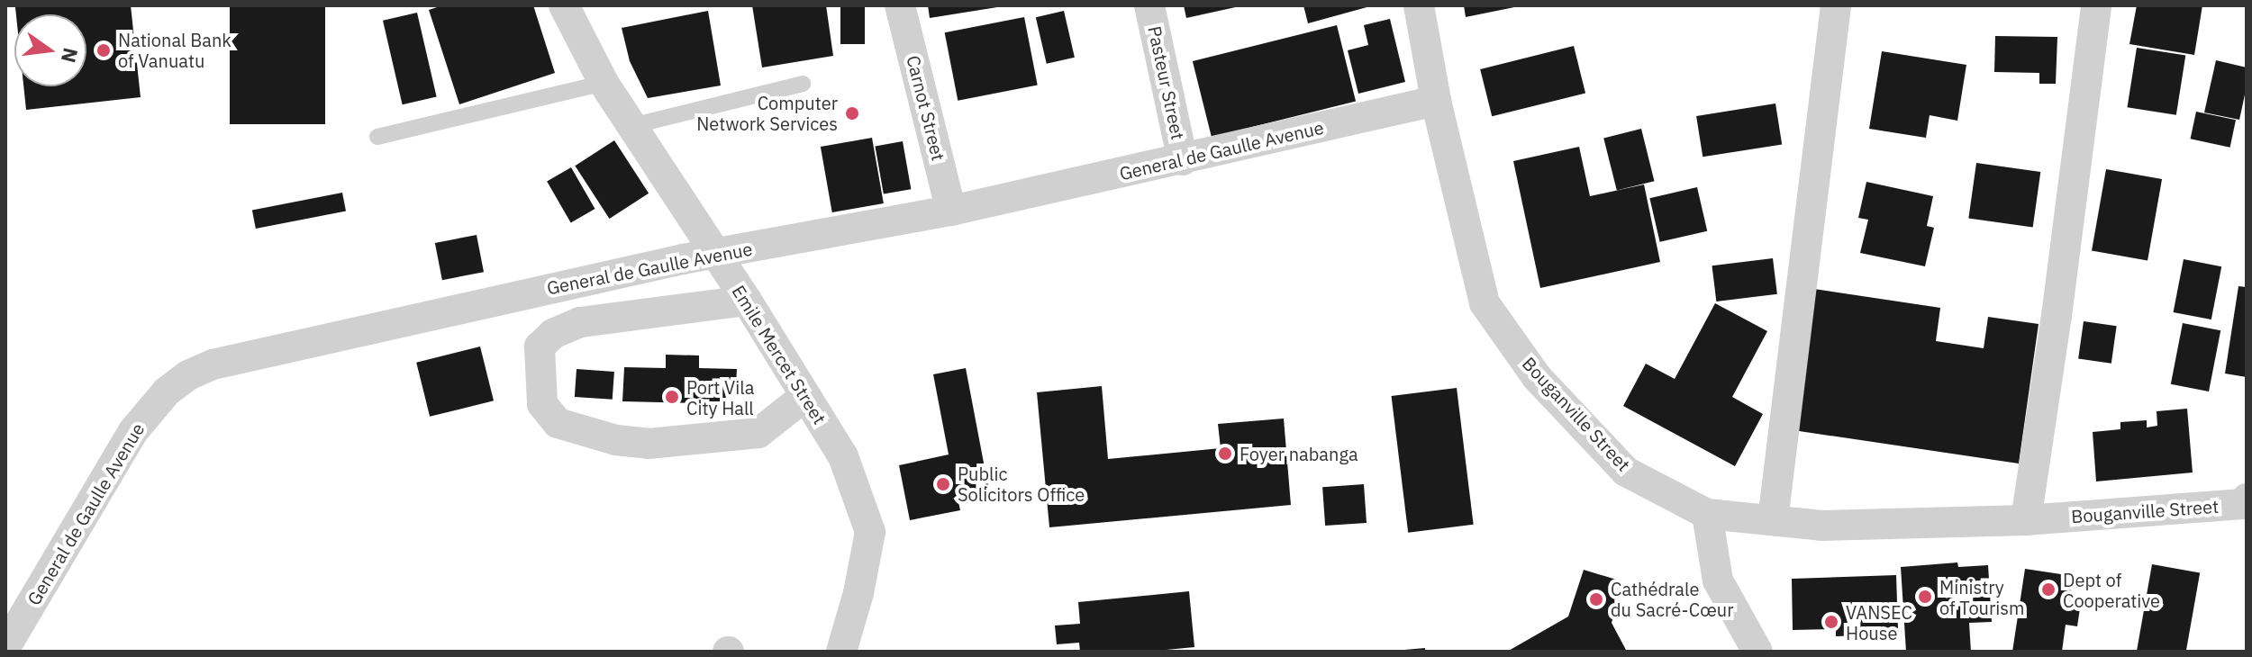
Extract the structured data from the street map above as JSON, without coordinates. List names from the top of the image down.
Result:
{
  "streets": {
    "street": [
      "Pasteur Street",
      "Carnot Street",
      "General de Gaulle Avenue",
      "Emile Mercet Street",
      "Bouganville Street"
    ]
  },
  "crossings": [
    ["Pasteur Street", "General de Gaulle Avenue"],
    ["Carnot Street", "General de Gaulle Avenue"],
    ["General de Gaulle Avenue", "Emile Mercet Street"],
    ["General de Gaulle Avenue", "Bouganville Street"]
  ],
  "places": [
    "National Bank of Vanuatu",
    "Computer Network Services",
    "Port Vila City Hall",
    "Foyer nabanga",
    "Public Solicitors Office",
    "Dept of Cooperative",
    "Ministry of Tourism",
    "Cathédrale du Sacré-Cœur",
    "VANSEC House"
  ],
  "north": "right"
}
